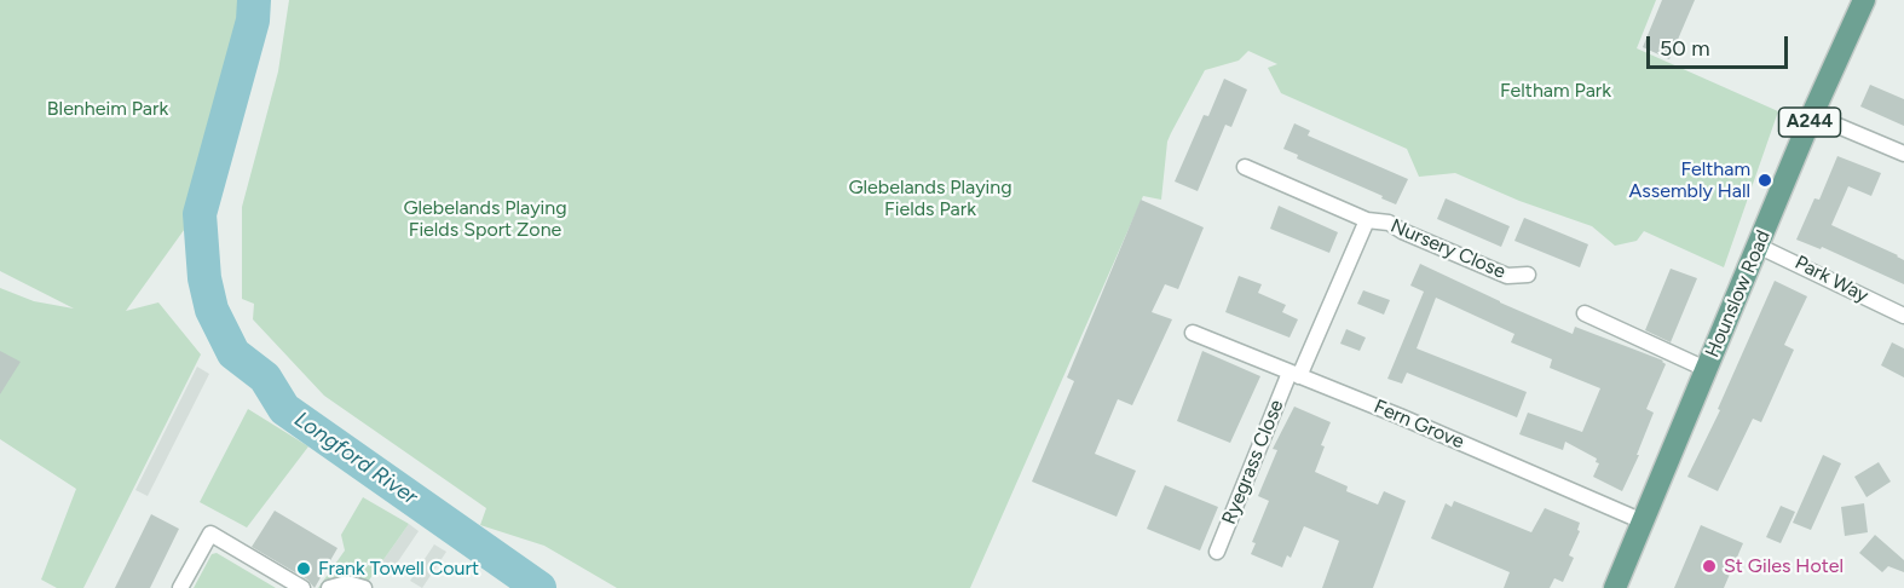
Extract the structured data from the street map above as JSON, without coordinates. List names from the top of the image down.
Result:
{
  "streets": {
    "main road": ["A244", "Hounslow Road"],
    "street": [
      "Nursery Close",
      "Park Way",
      "Fern Grove",
      "Ryegrass Close"
    ]
  },
  "crossings": [
    ["Nursery Close", "Fern Grove"],
    ["Nursery Close", "Ryegrass Close"],
    ["Park Way", "Hounslow Road"],
    ["Hounslow Road", "Fern Grove"],
    ["Fern Grove", "Ryegrass Close"]
  ],
  "water": ["Longford River"],
  "parks": [
    "Feltham Park",
    "Blenheim Park",
    "Glebelands Playing Fields Park",
    "Glebelands Playing Fields Sport Zone"
  ],
  "places": ["Feltham Assembly Hall", "St Giles Hotel", "Frank Towell Court"],
  "scale_bar": "50 m"
}
